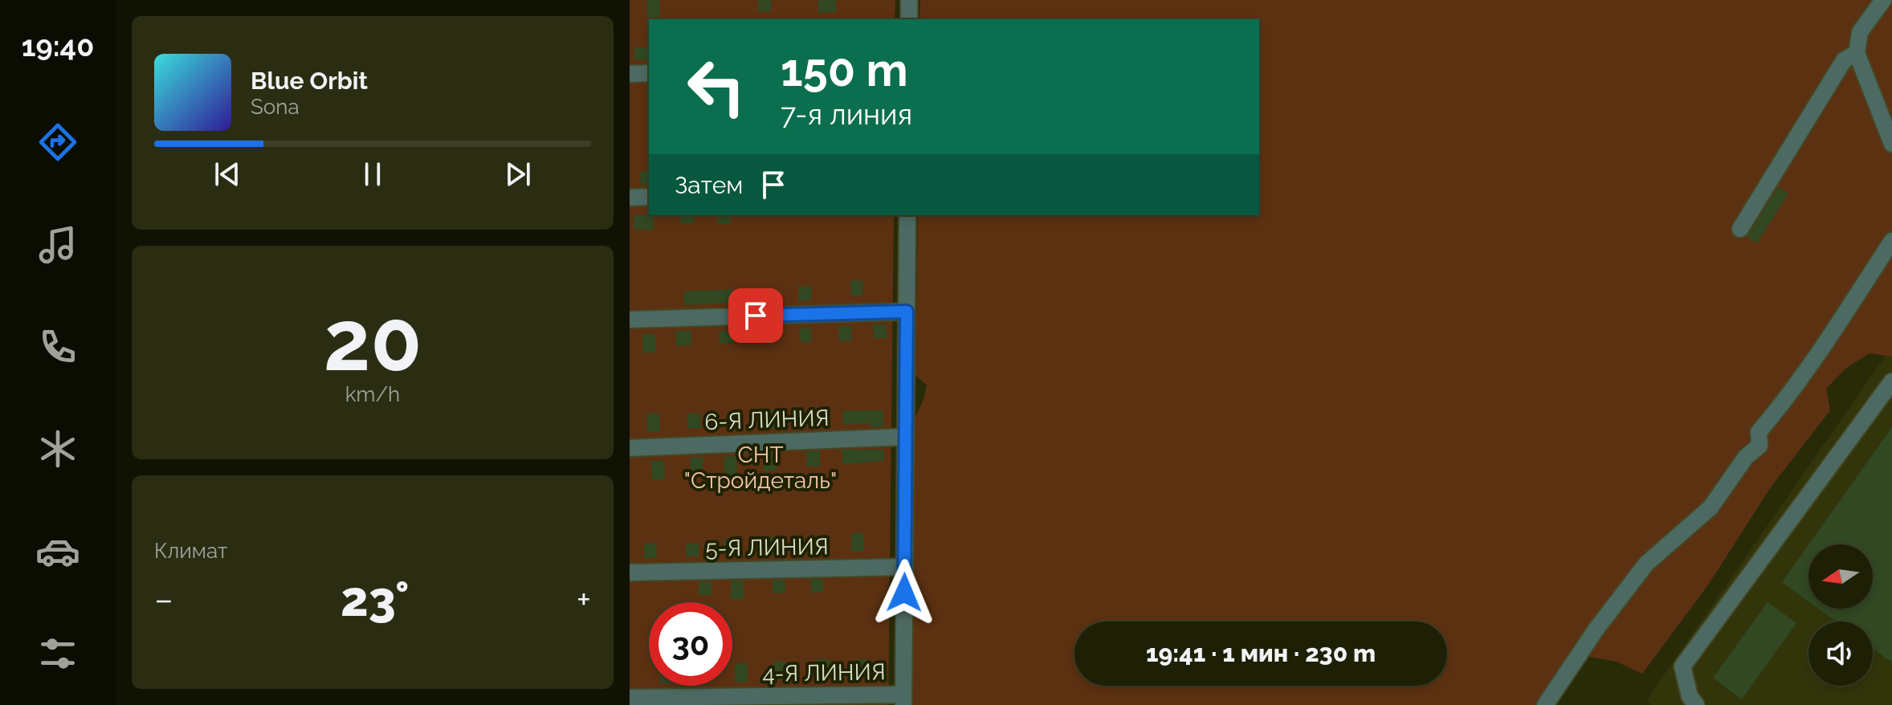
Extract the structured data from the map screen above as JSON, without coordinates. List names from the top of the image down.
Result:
{
  "streets": {
    "street": ["6-Я ЛИНИЯ", "5-Я ЛИНИЯ", "4-Я ЛИНИЯ"]
  },
  "parks": ["СНТ \"Стройдеталь\""],
  "north": "left",
  "page": {
    "tabs": "19:40",
    "turn": ["150 m", "7-я линия"],
    "song": ["Blue Orbit", "Sona"],
    "then": "Затем",
    "tile": [
      ["20", "km/h"],
      "Климат"
    ],
    "heat": ["−", "23°", "+"],
    "limit": "30",
    "trip": "19:41 · 1 мин · 230 m"
  }
}
